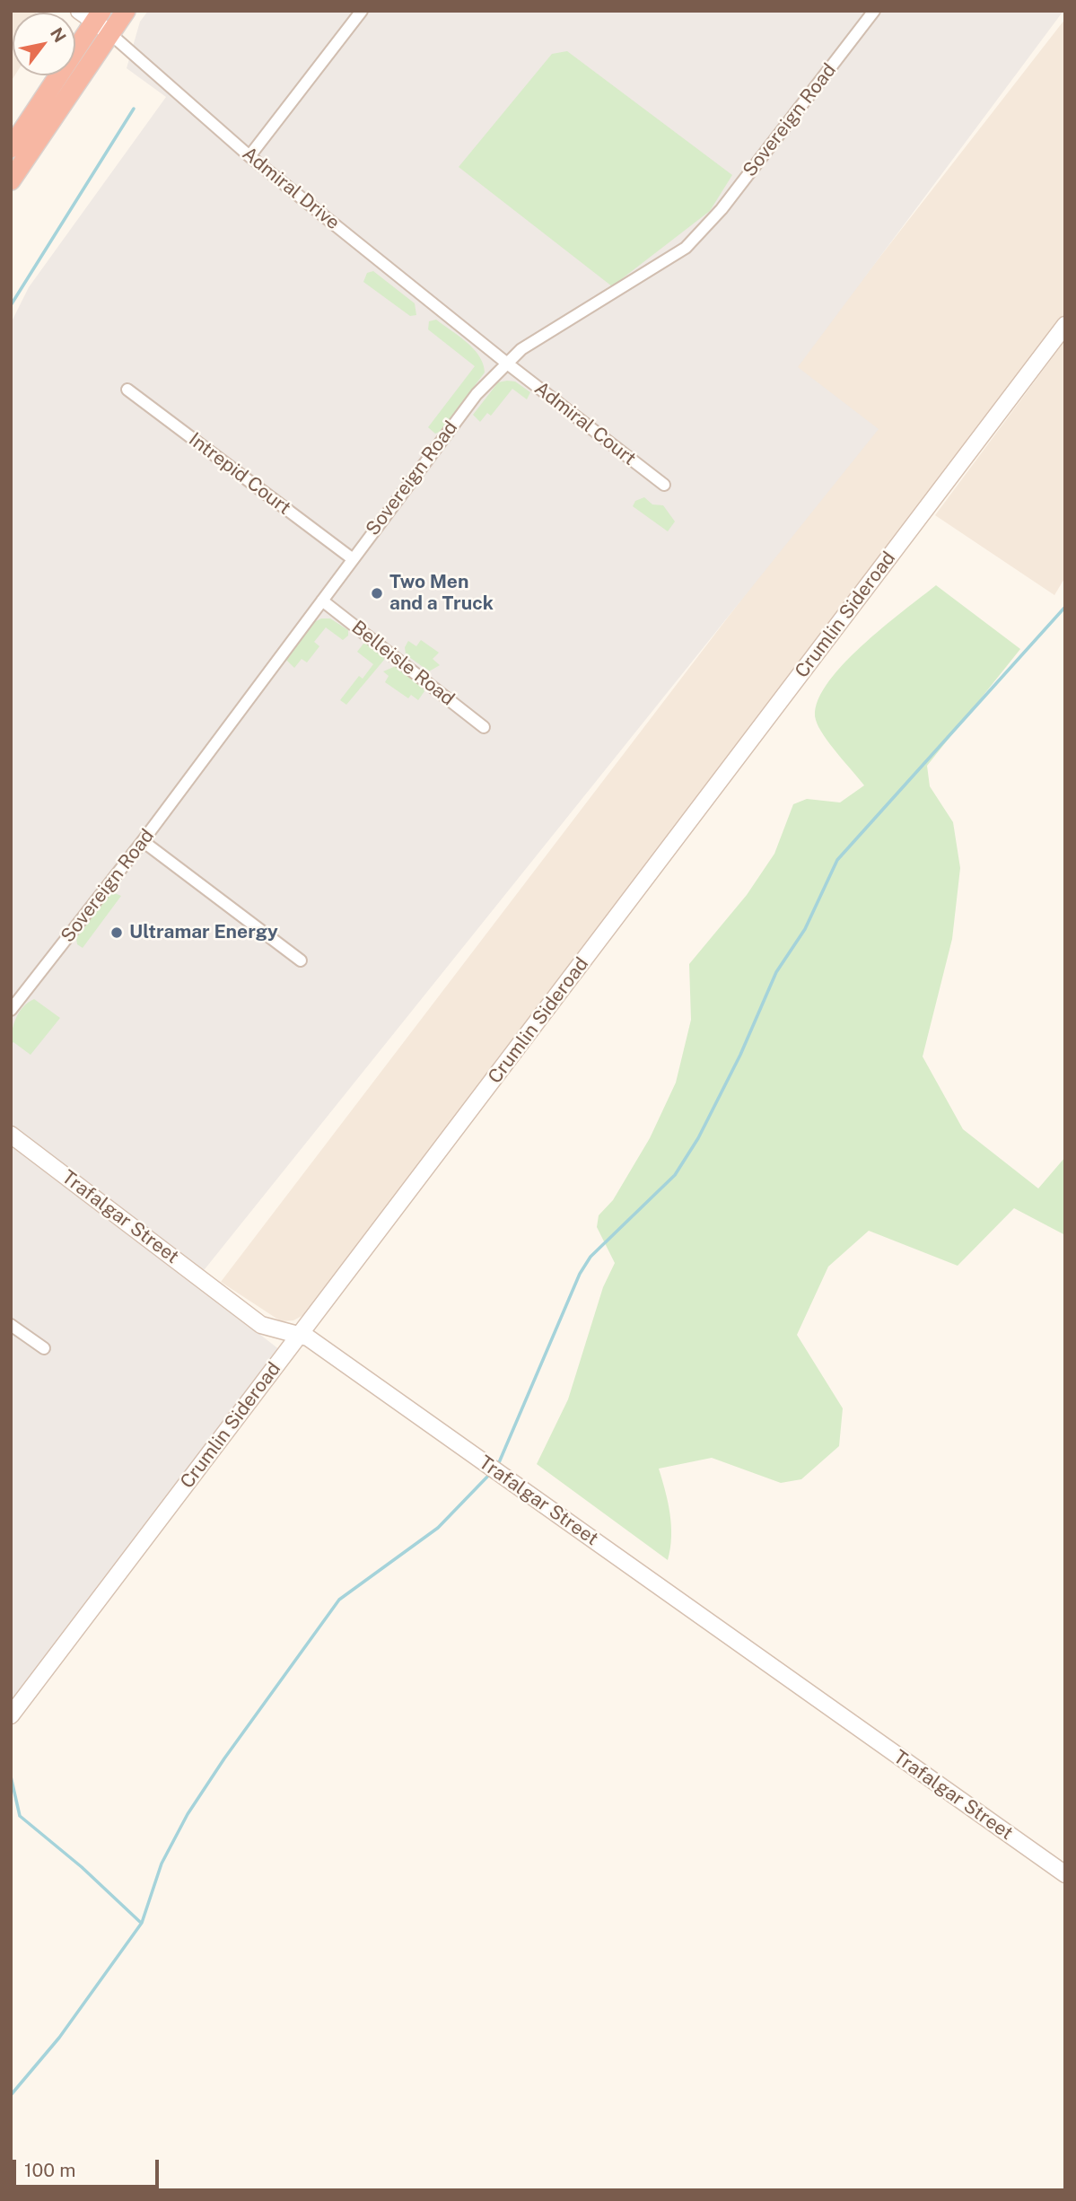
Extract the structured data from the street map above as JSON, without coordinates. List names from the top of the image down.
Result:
{
  "streets": {
    "street": [
      "Sovereign Road",
      "Admiral Drive",
      "Admiral Court",
      "Intrepid Court",
      "Crumlin Sideroad",
      "Belleisle Road",
      "Trafalgar Street"
    ]
  },
  "crossings": [
    ["Sovereign Road", "Admiral Drive"],
    ["Sovereign Road", "Admiral Court"],
    ["Sovereign Road", "Intrepid Court"],
    ["Sovereign Road", "Belleisle Road"],
    ["Admiral Drive", "Admiral Court"],
    ["Crumlin Sideroad", "Trafalgar Street"]
  ],
  "places": ["Two Men and a Truck", "Ultramar Energy"],
  "scale_bar": "100 m",
  "north": "top right"
}
